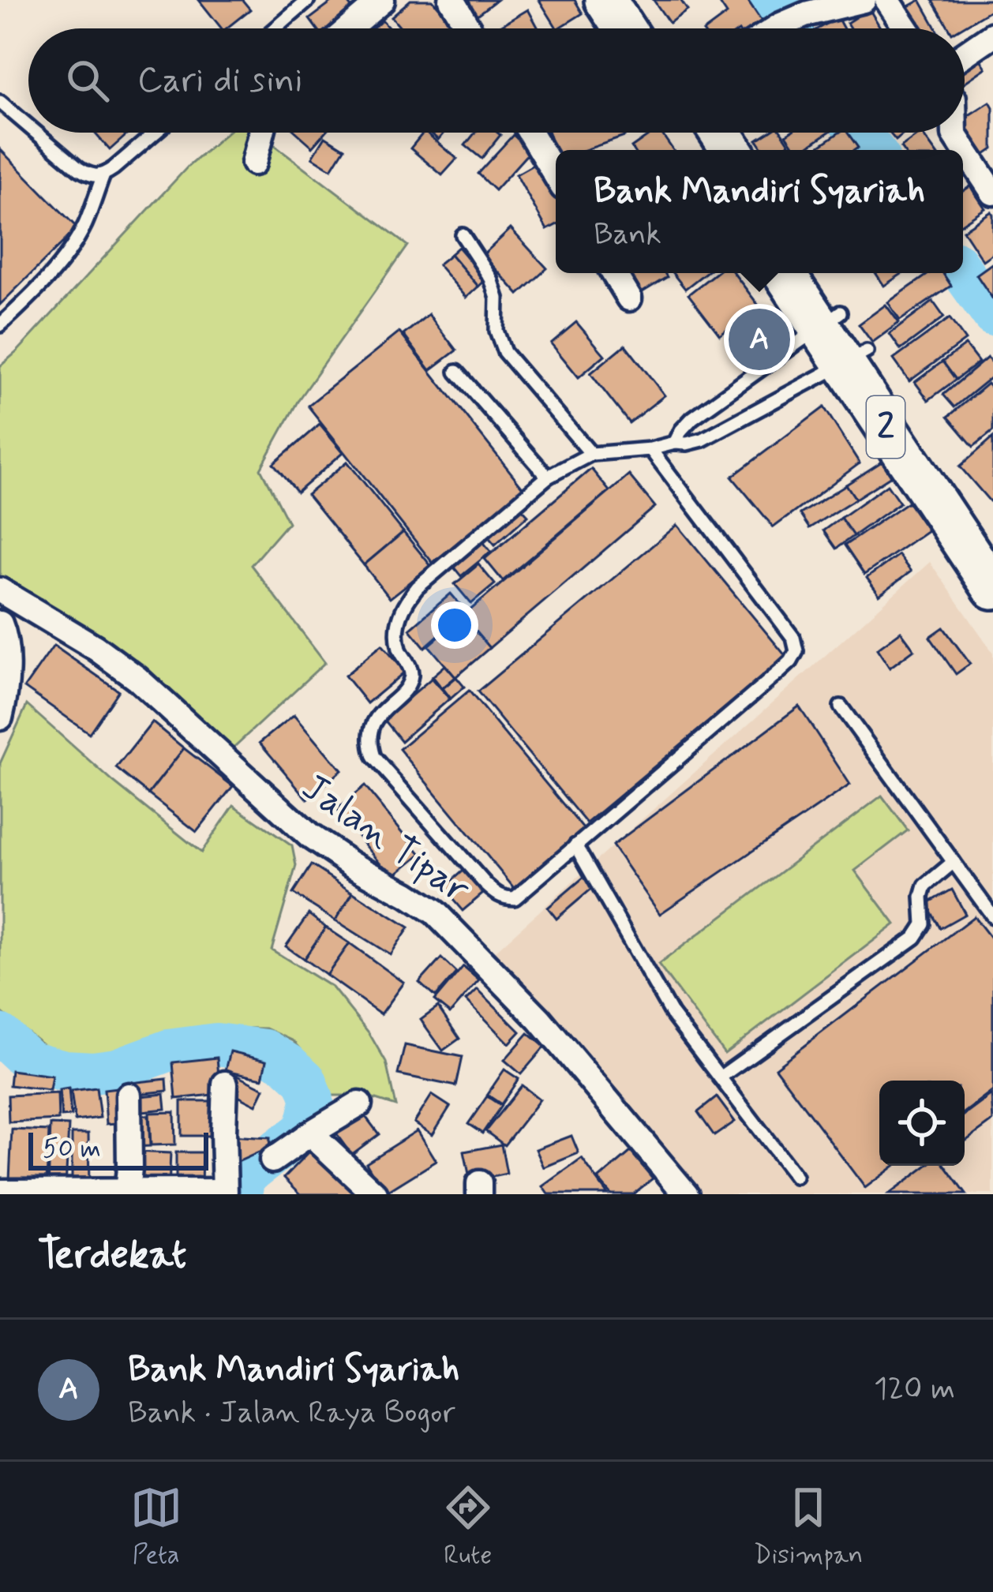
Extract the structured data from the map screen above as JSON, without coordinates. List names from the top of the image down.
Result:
{
  "streets": {
    "highway": ["2"],
    "street": ["Jalan Tipar"]
  },
  "scale_bar": "50 m",
  "page": {
    "search": "Cari di sini",
    "popup": ["Bank Mandiri Syariah", "Bank"],
    "pins": "A",
    "scale": "50 m",
    "heading": "Terdekat",
    "list": [
      {
        "mark": "A",
        "name": "Bank Mandiri Syariah",
        "note": "Bank · Jalan Raya Bogor",
        "value": "120 m"
      }
    ],
    "nav": ["Peta", "Rute", "Disimpan"]
  }
}
